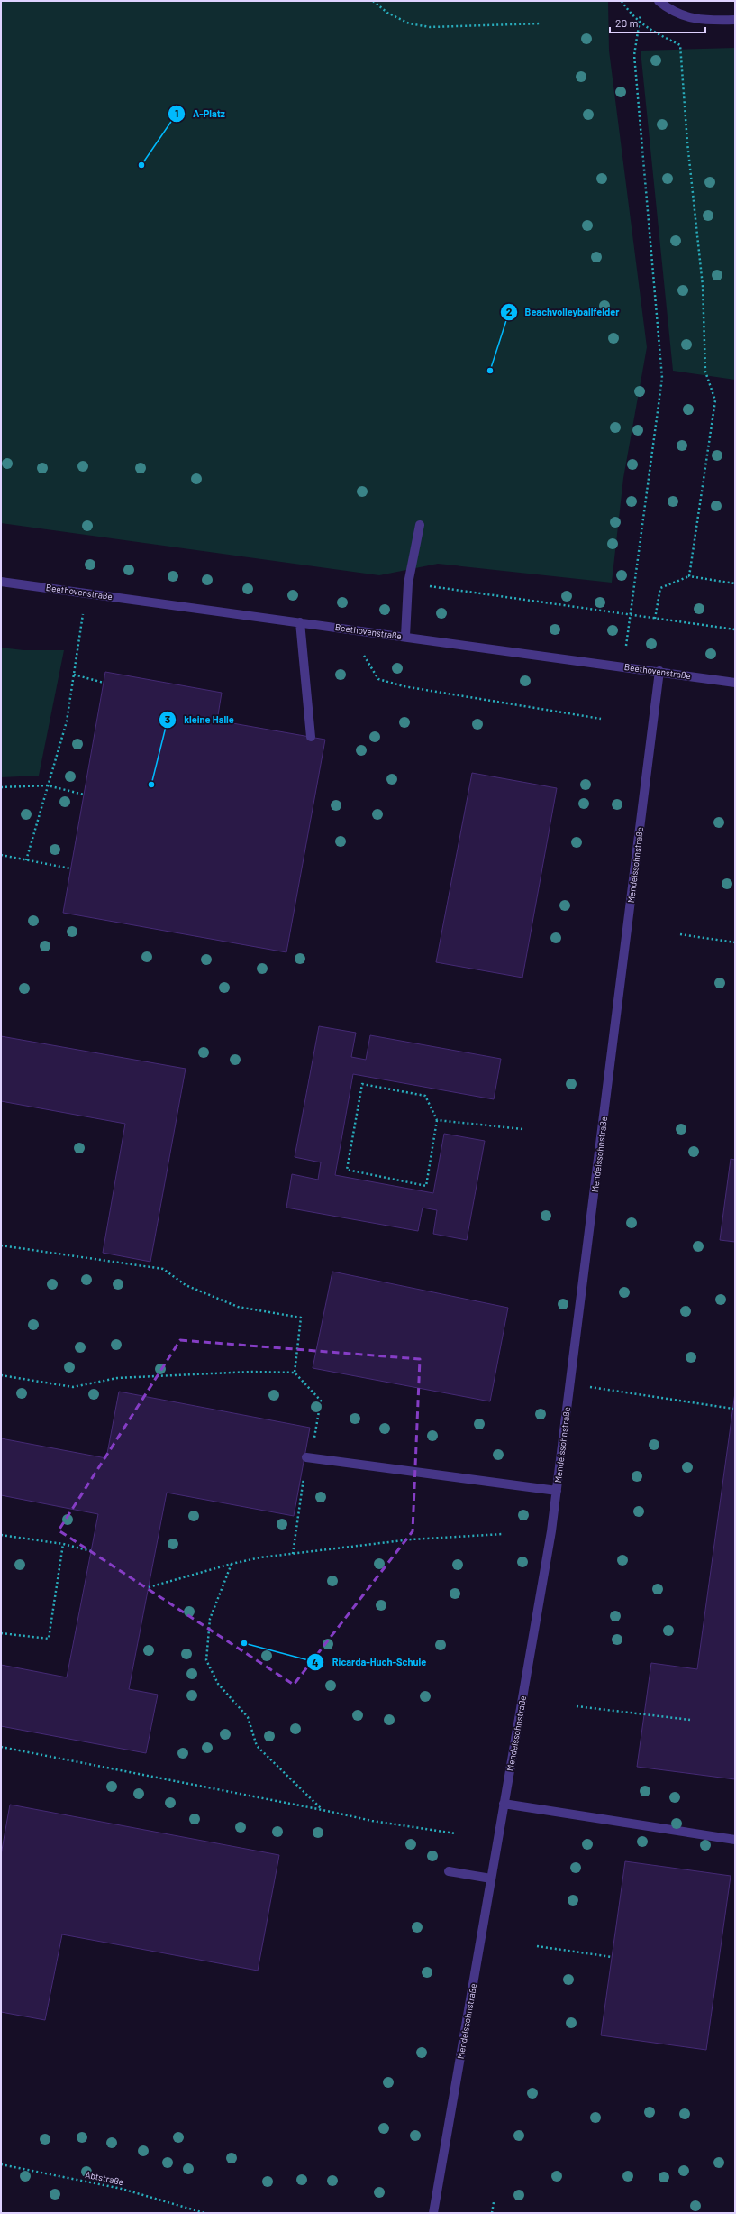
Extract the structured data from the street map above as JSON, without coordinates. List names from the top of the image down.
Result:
{
  "streets": {
    "street": ["Beethovenstraße", "Mendelssohnstraße"],
    "path": ["Abtstraße"]
  },
  "crossings": [
    ["Beethovenstraße", "Mendelssohnstraße"]
  ],
  "places": [
    "A-Platz",
    "Beachvolleyballfelder",
    "kleine Halle",
    "Ricarda-Huch-Schule"
  ],
  "scale_bar": "20 m"
}
